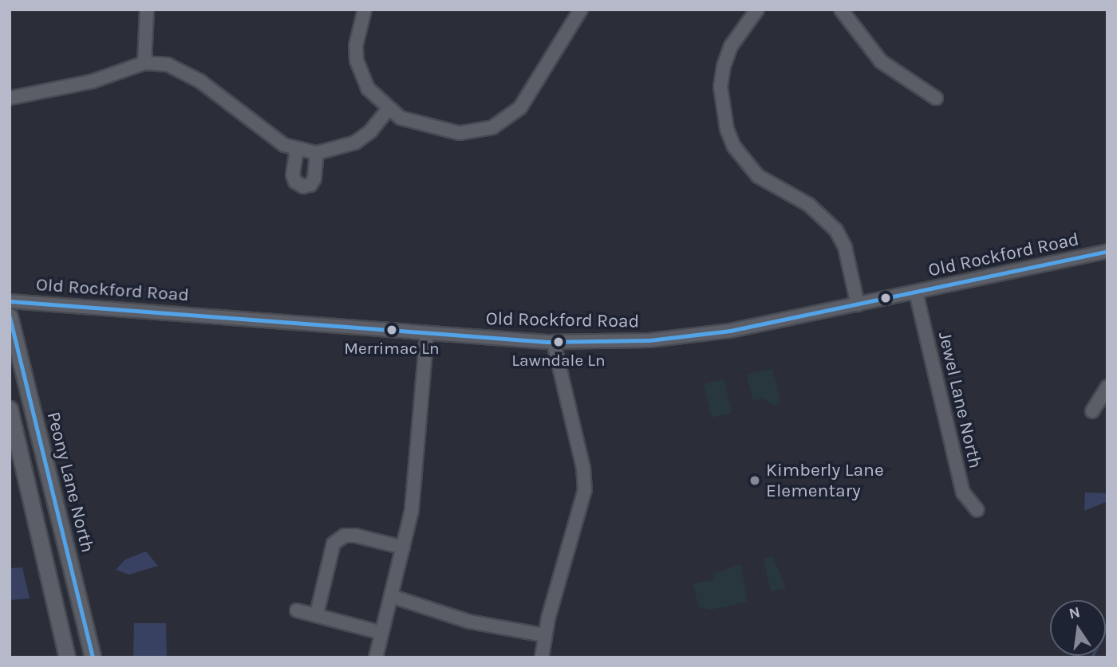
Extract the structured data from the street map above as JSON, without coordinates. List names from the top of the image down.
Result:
{
  "streets": {
    "main road": ["Peony Lane North"],
    "street": ["Old Rockford Road", "Jewel Lane North"]
  },
  "crossings": [
    ["Old Rockford Road", "Jewel Lane North"]
  ],
  "places": ["Merrimac Ln", "Lawndale Ln", "Kimberly Lane Elementary"],
  "north": "top"
}
